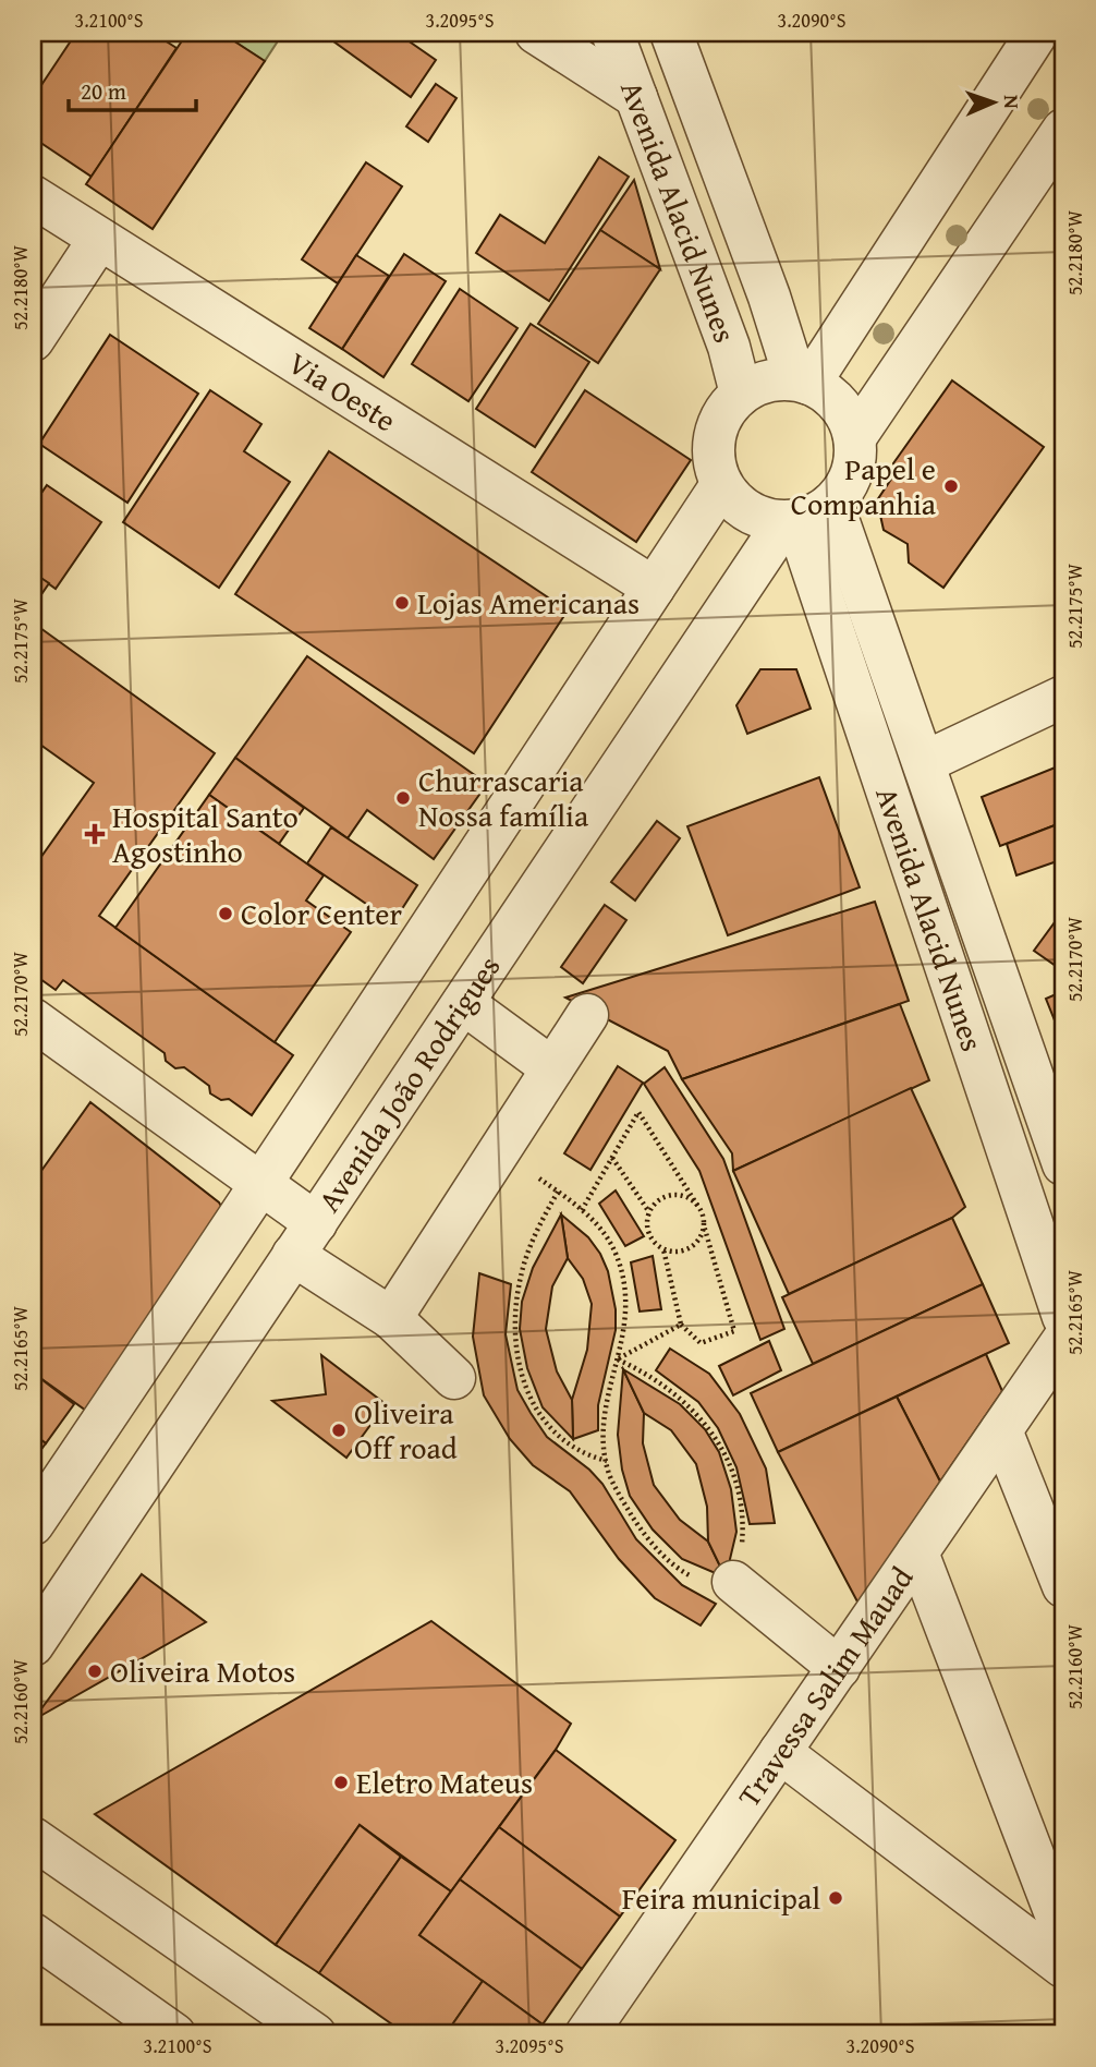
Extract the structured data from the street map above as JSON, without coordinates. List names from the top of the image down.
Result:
{
  "streets": {
    "street": [
      "Avenida Alacid Nunes",
      "Via Oeste",
      "Avenida João Rodrigues",
      "Travessa Salim Mauad"
    ]
  },
  "crossings": [
    ["Avenida Alacid Nunes", "Avenida João Rodrigues"]
  ],
  "places": {
    "other": [
      "Papel e Companhia",
      "Lojas Americanas",
      "Churrascaria Nossa família",
      "Color Center",
      "Oliveira Off road",
      "Oliveira Motos",
      "Eletro Mateus",
      "Feira municipal"
    ],
    "health": ["Hospital Santo Agostinho"]
  },
  "scale_bar": "20 m",
  "north": "right",
  "coordinates": [
    "3.2100°S",
    "3.2095°S",
    "3.2090°S",
    "52.2180°W",
    "52.2175°W",
    "52.2170°W",
    "52.2165°W",
    "52.2160°W"
  ]
}
